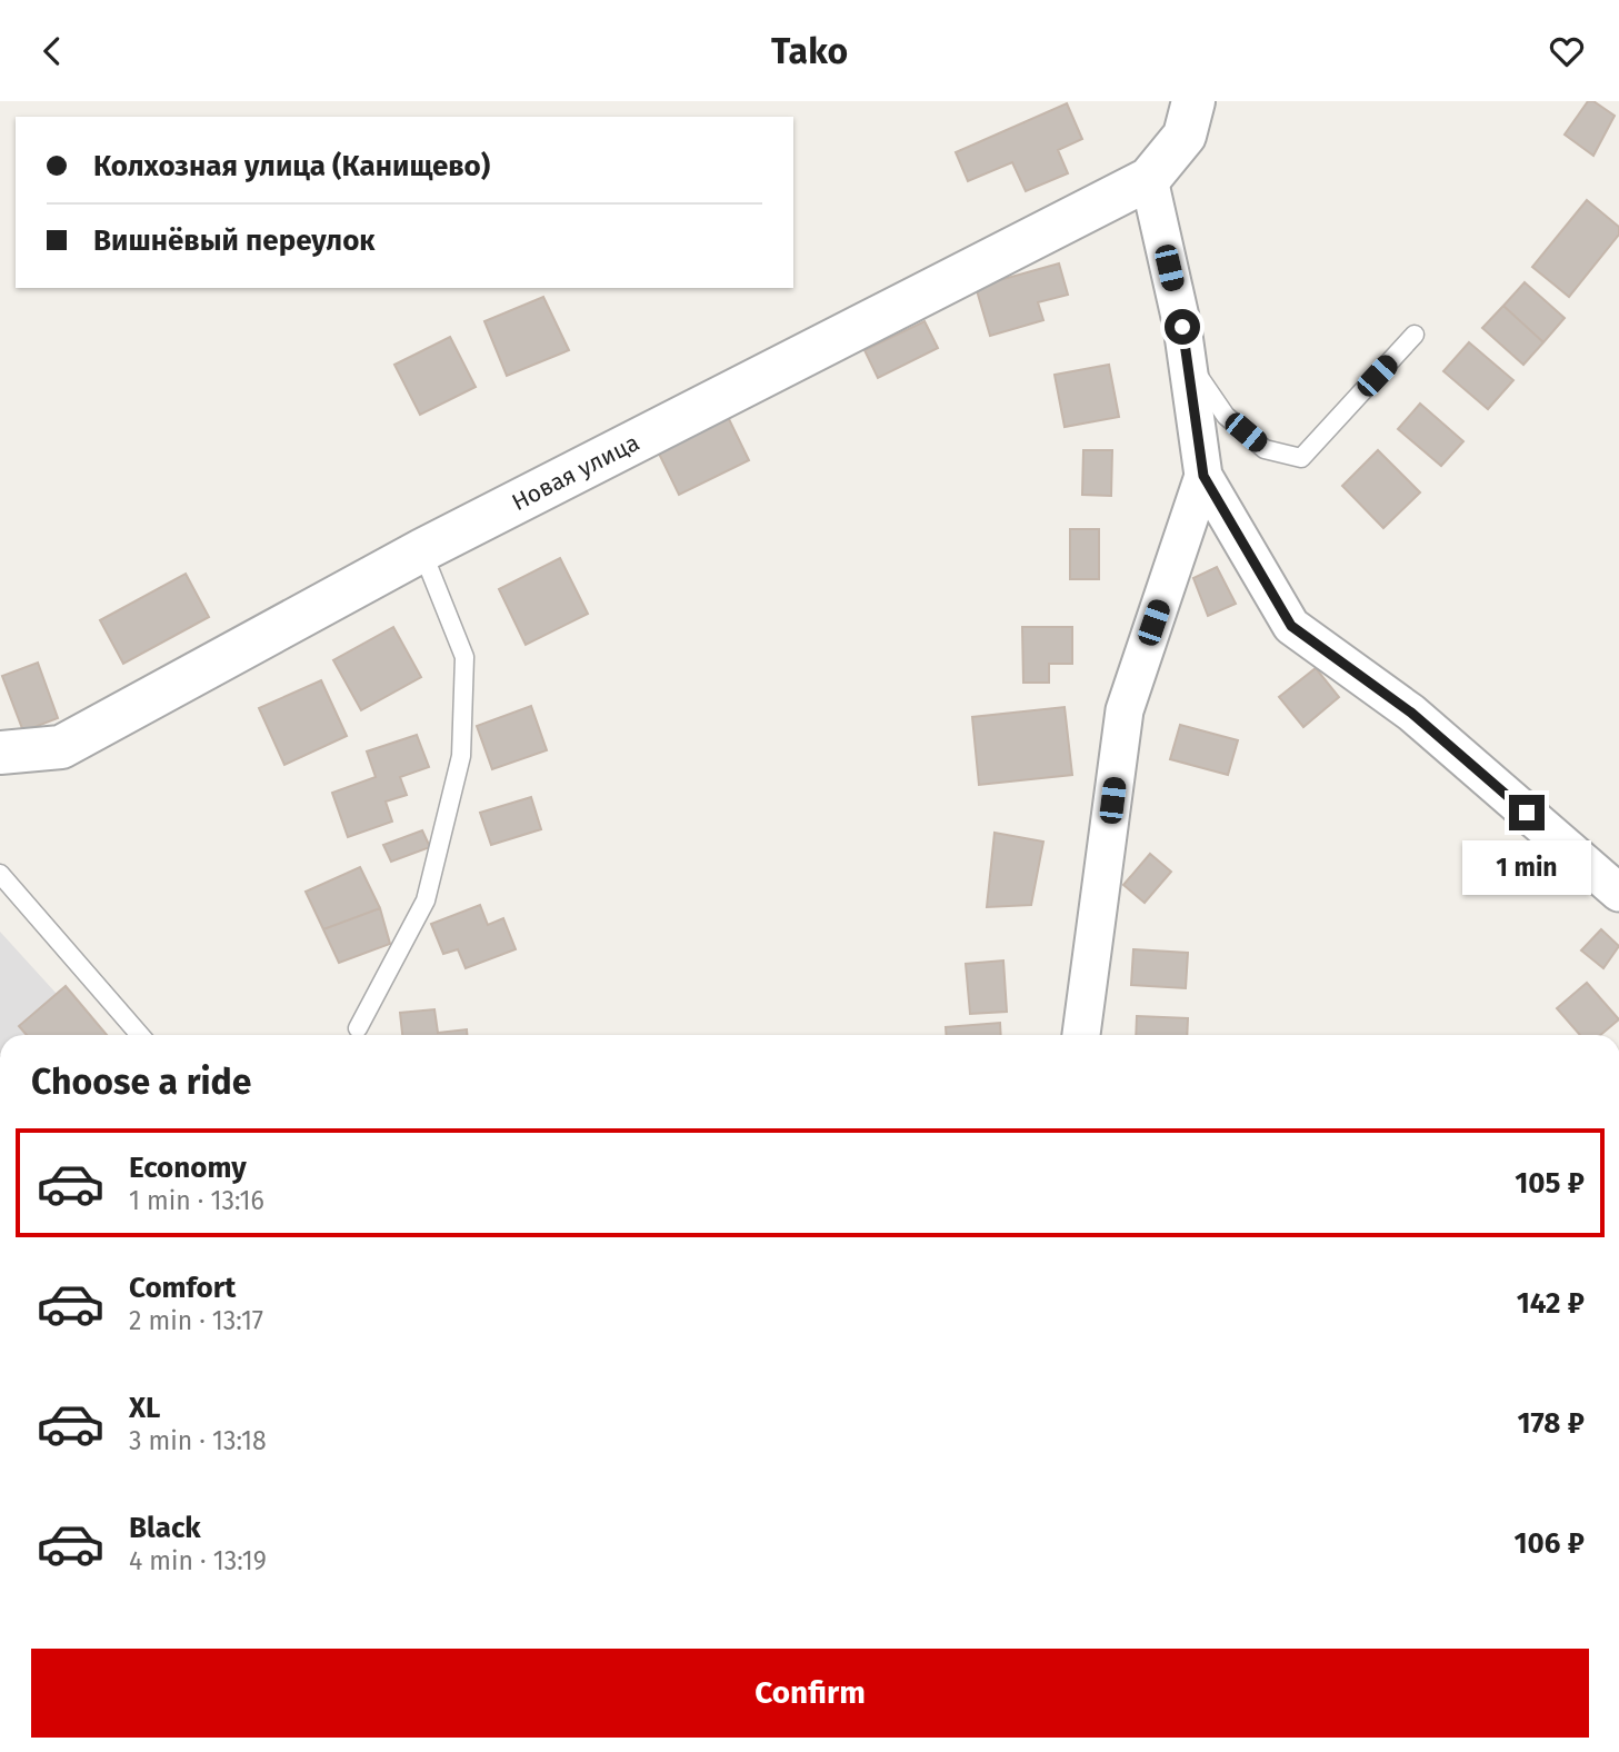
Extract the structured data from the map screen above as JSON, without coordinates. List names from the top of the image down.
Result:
{
  "streets": {
    "street": ["Новая улица"]
  },
  "page": {
    "header": "Tako",
    "banner": ["Колхозная улица (Канищево)", "Вишнёвый переулок"],
    "bubble": "1 min",
    "heading": "Choose a ride",
    "list": [
      {
        "name": "Economy",
        "note": "1 min · 13:16",
        "value": "105 ₽"
      },
      {
        "name": "Comfort",
        "note": "2 min · 13:17",
        "value": "142 ₽"
      },
      {
        "name": "XL",
        "note": "3 min · 13:18",
        "value": "178 ₽"
      },
      {
        "name": "Black",
        "note": "4 min · 13:19",
        "value": "106 ₽"
      }
    ],
    "buttons": "Confirm"
  }
}
